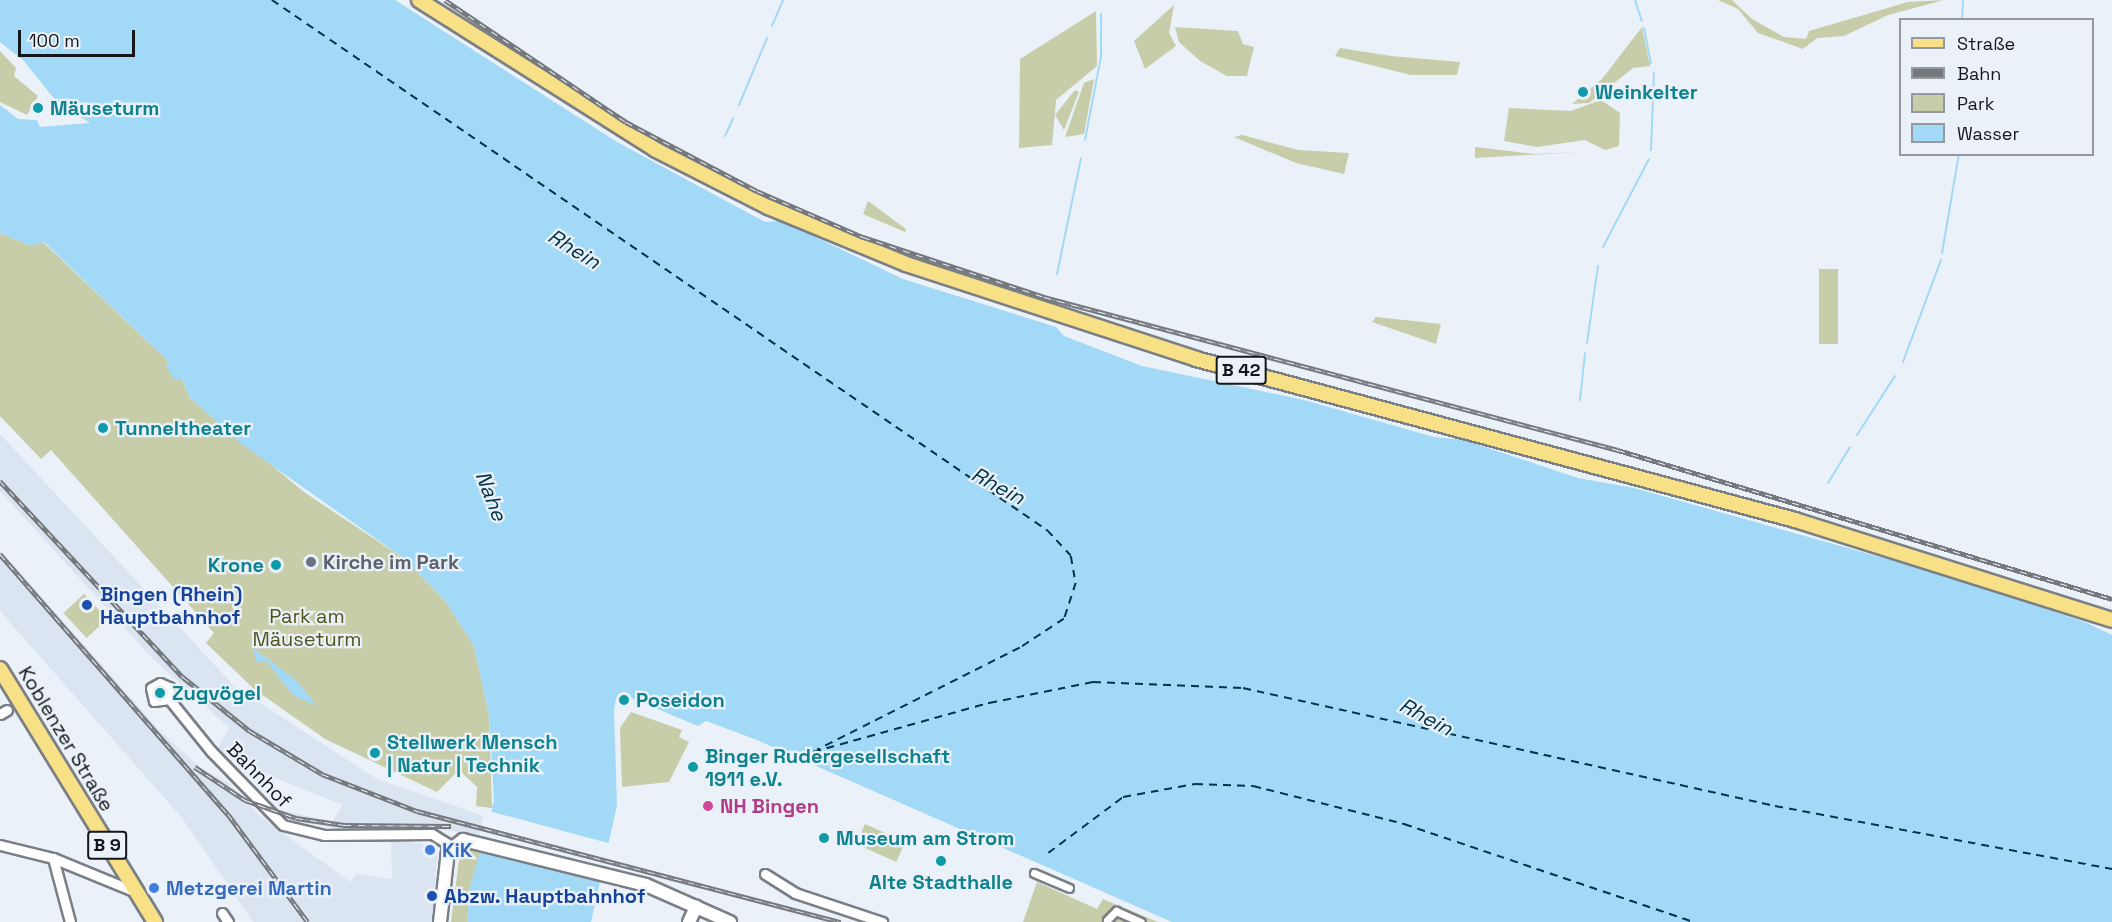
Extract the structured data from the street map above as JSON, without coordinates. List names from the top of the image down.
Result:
{
  "streets": {
    "main road": ["B 42", "Koblenzer Straße", "B 9"],
    "street": ["Bahnhof"]
  },
  "water": ["Rhein", "Nahe"],
  "parks": ["Park am Mäuseturm"],
  "places": [
    "Weinkelter",
    "Mäuseturm",
    "Tunneltheater",
    "Kirche im Park",
    "Krone",
    "Bingen (Rhein) Hauptbahnhof",
    "Zugvögel",
    "Poseidon",
    "Stellwerk Mensch | Natur | Technik",
    "Binger Rudergesellschaft 1911 e.V.",
    "NH Bingen",
    "Museum am Strom",
    "KiK",
    "Alte Stadthalle",
    "Metzgerei Martin",
    "Abzw. Hauptbahnhof"
  ],
  "legend": [
    "Straße",
    "Bahn",
    "Park",
    "Wasser"
  ],
  "scale_bar": "100 m"
}
